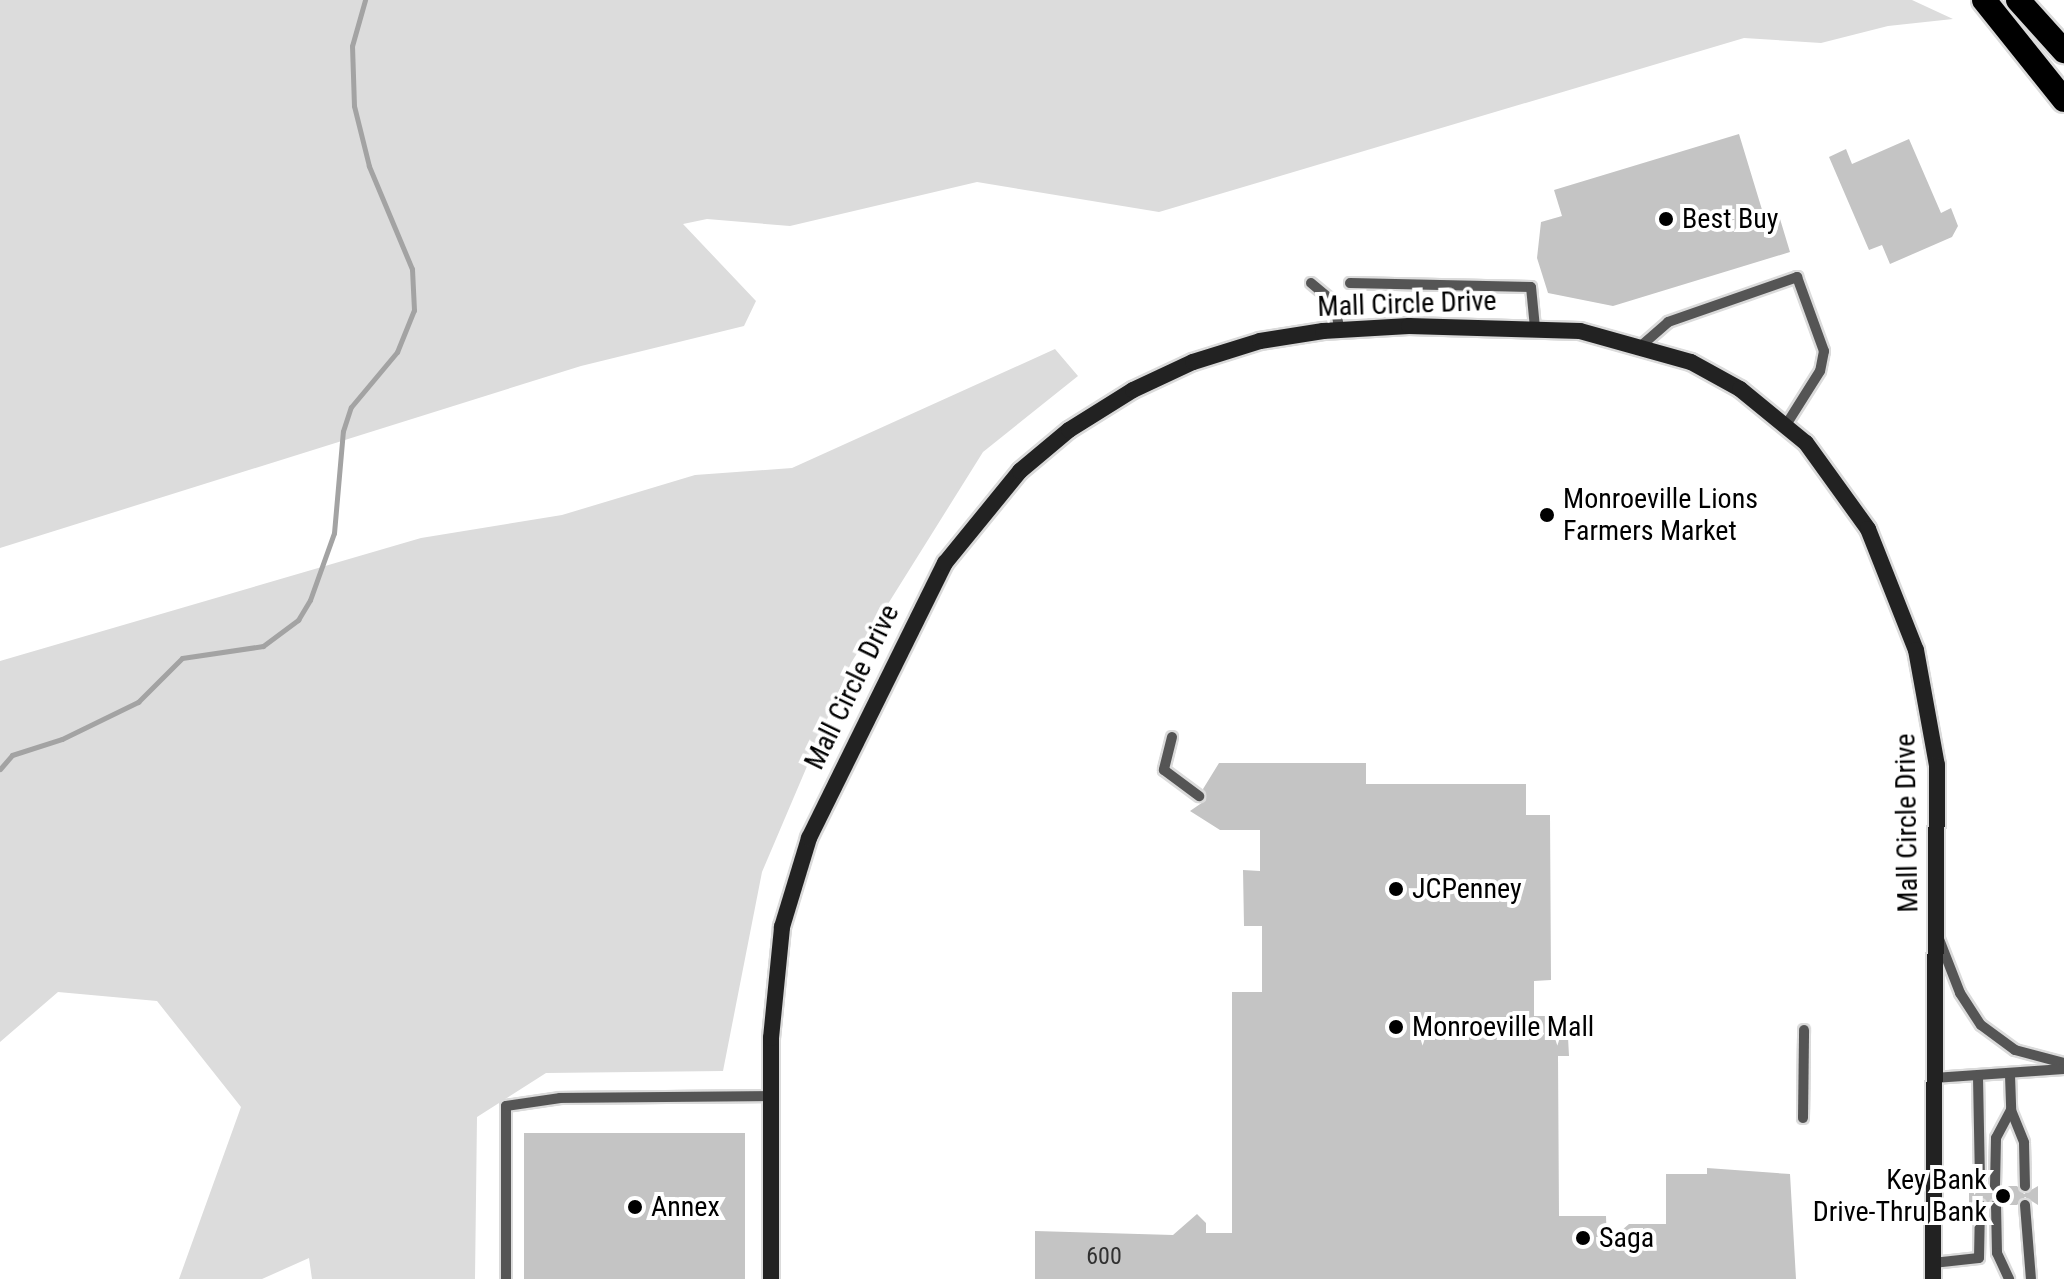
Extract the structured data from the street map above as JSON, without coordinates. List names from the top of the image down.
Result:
{
  "streets": {
    "street": ["Mall Circle Drive"]
  },
  "places": [
    "Best Buy",
    "Monroeville Lions Farmers Market",
    "JCPenney",
    "Monroeville Mall",
    "Key Bank Drive-Thru Bank",
    "Annex",
    "Saga"
  ],
  "house_numbers": ["600"]
}
